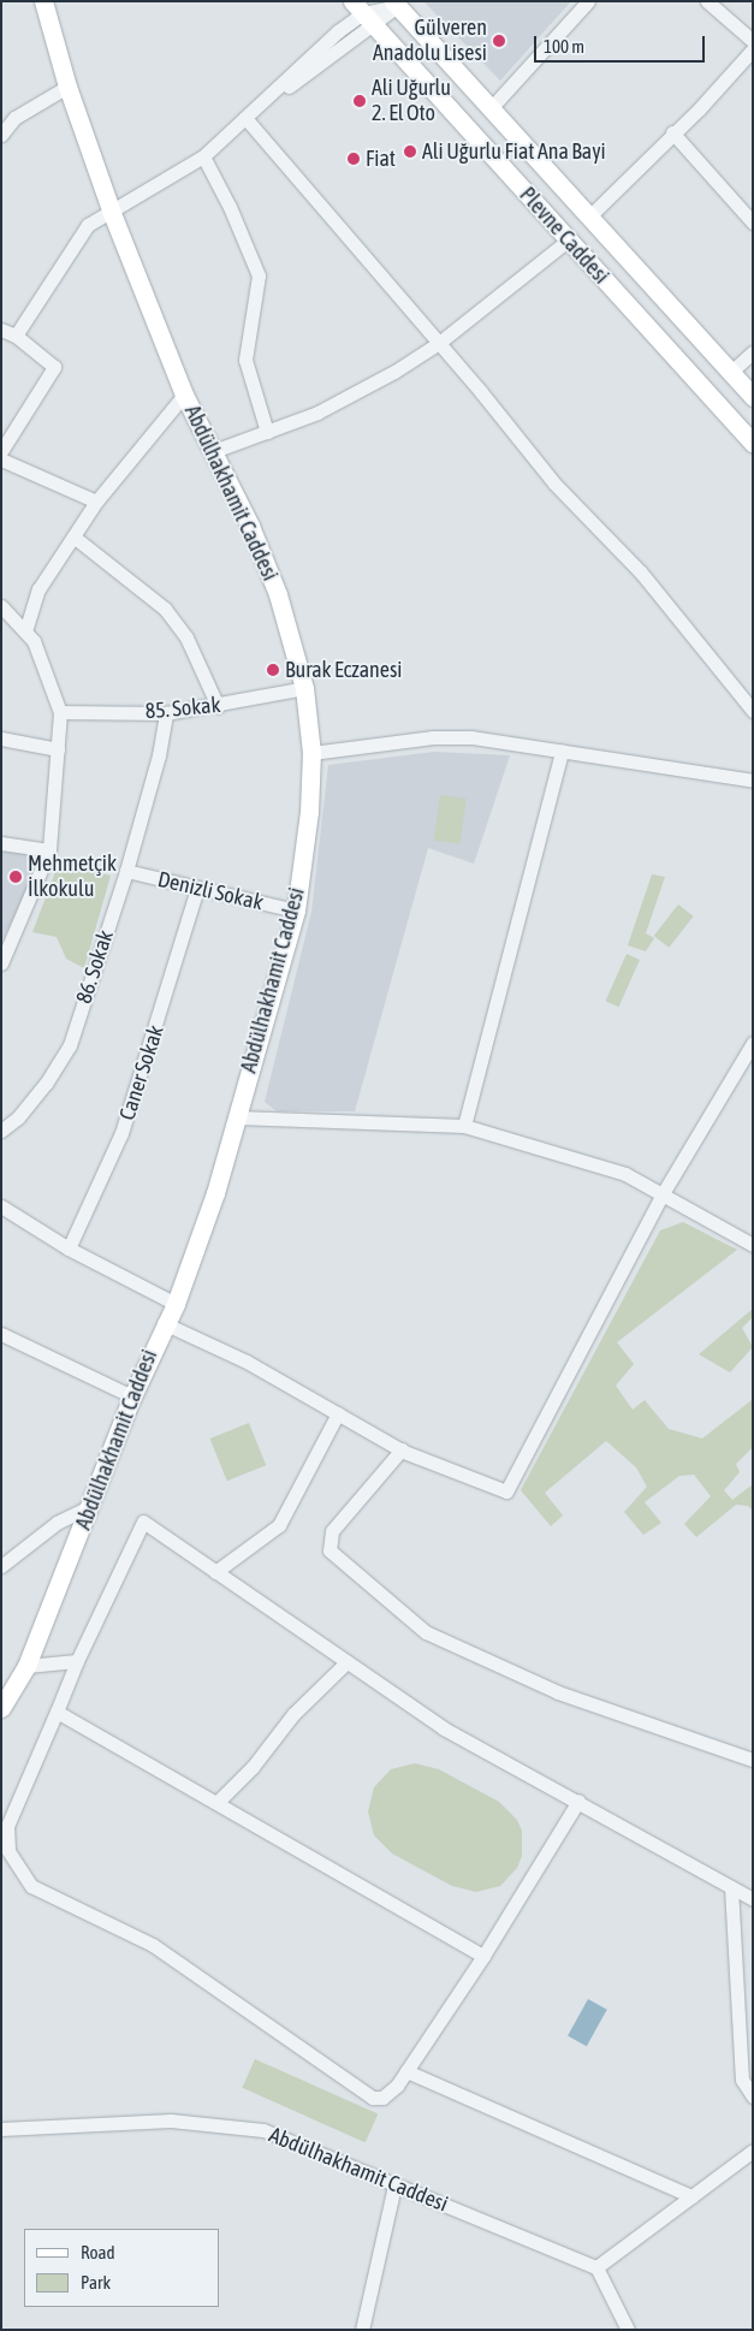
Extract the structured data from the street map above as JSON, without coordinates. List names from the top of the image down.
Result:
{
  "streets": {
    "main road": ["Plevne Caddesi", "Abdülhakhamit Caddesi"],
    "street": [
      "85. Sokak",
      "Denizli Sokak",
      "86. Sokak",
      "Caner Sokak"
    ]
  },
  "crossings": [
    ["Abdülhakhamit Caddesi", "85. Sokak"],
    ["Abdülhakhamit Caddesi", "Denizli Sokak"],
    ["85. Sokak", "86. Sokak"],
    ["Denizli Sokak", "86. Sokak"],
    ["Denizli Sokak", "Caner Sokak"]
  ],
  "places": [
    "Gülveren Anadolu Lisesi",
    "Ali Uğurlu 2. El Oto",
    "Ali Uğurlu Fiat Ana Bayi",
    "Fiat",
    "Burak Eczanesi",
    "Mehmetçik İlkokulu"
  ],
  "legend": ["Road", "Park"],
  "scale_bar": "100 m"
}
